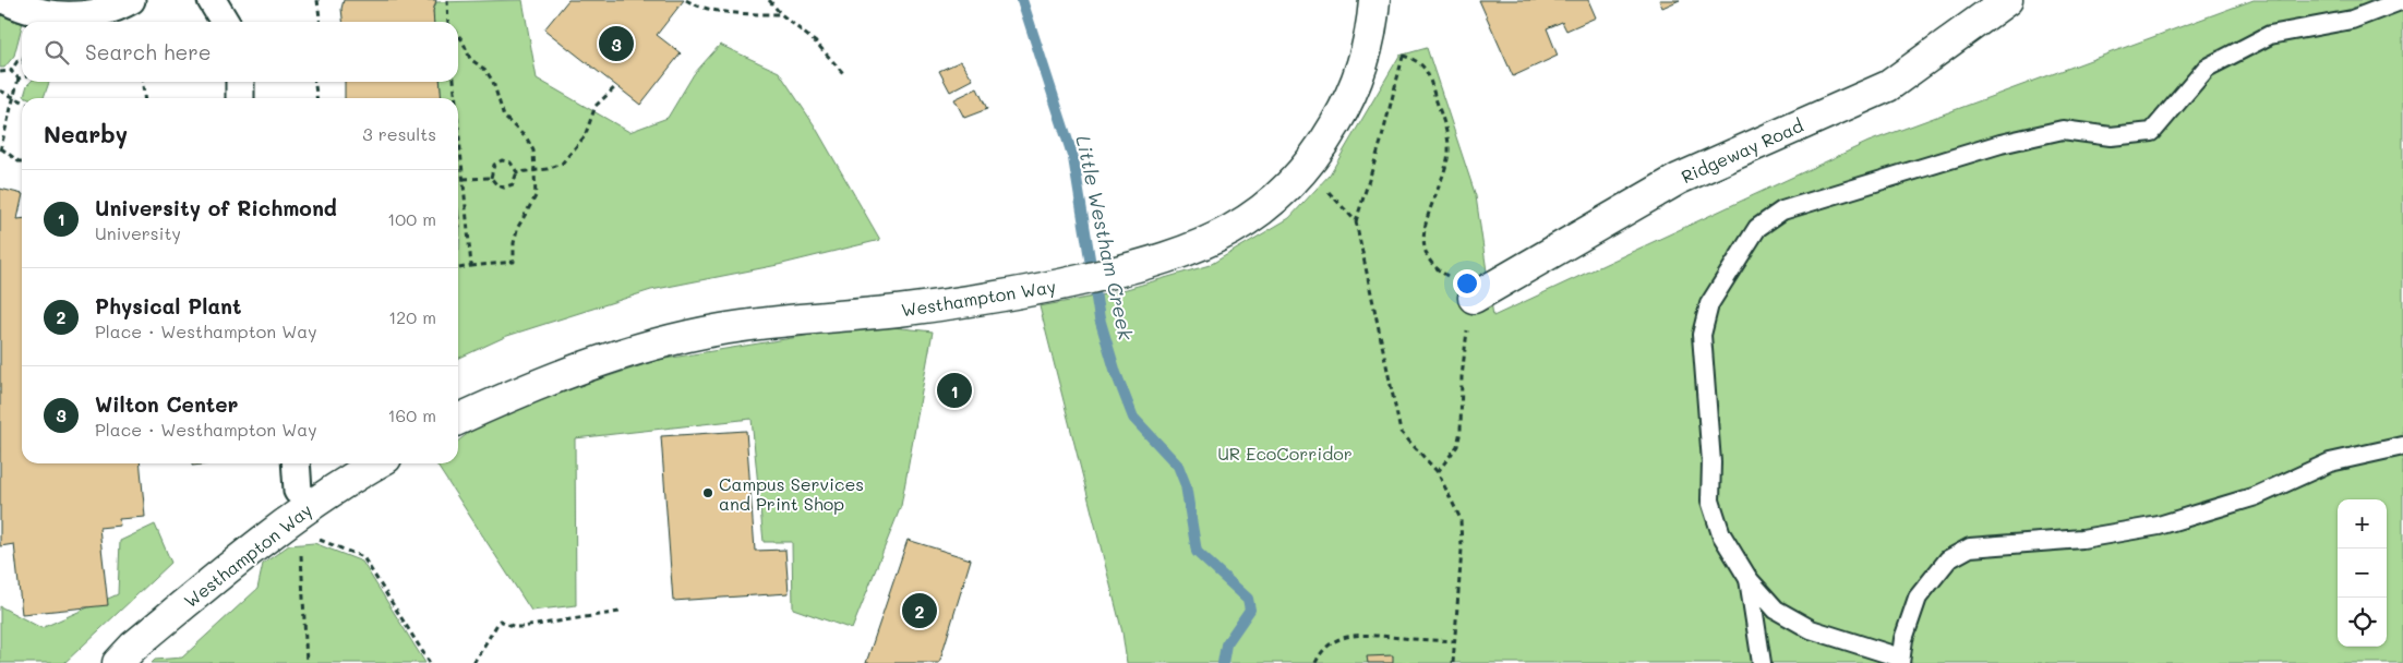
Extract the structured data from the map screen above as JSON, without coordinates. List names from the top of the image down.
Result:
{
  "streets": {
    "street": ["Ridgeway Road", "Westhampton Way"]
  },
  "water": ["Little Westham Creek"],
  "parks": ["UR EcoCorridor"],
  "places": ["Campus Services and Print Shop"],
  "page": {
    "search": "Search here",
    "pins": ["3", "1", "2"],
    "heading": ["Nearby", "3 results"],
    "list": [
      {
        "mark": "1",
        "name": "University of Richmond",
        "note": "University",
        "value": "100 m"
      },
      {
        "mark": "2",
        "name": "Physical Plant",
        "note": "Place · Westhampton Way",
        "value": "120 m"
      },
      {
        "mark": "3",
        "name": "Wilton Center",
        "note": "Place · Westhampton Way",
        "value": "160 m"
      }
    ],
    "map_buttons": ["+", "−"]
  }
}
